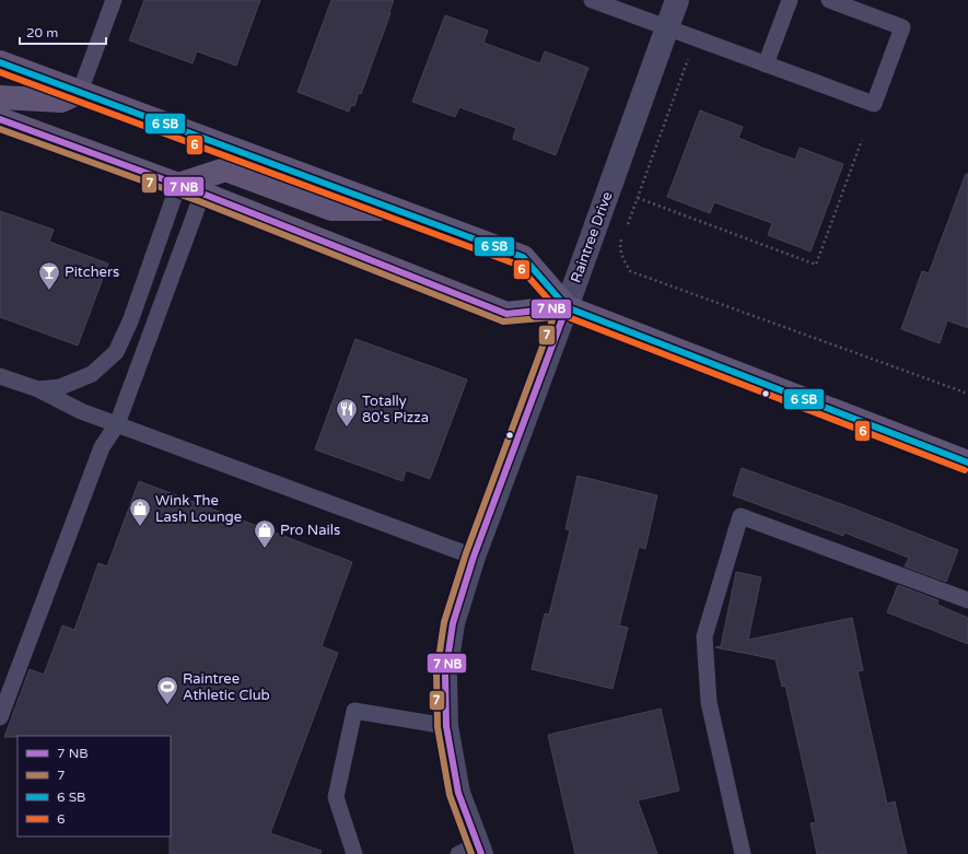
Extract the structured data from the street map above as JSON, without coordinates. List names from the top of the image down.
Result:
{
  "streets": {
    "street": ["Raintree Drive"]
  },
  "places": {
    "bar": ["Pitchers"],
    "restaurant": ["Totally 80's Pizza"],
    "shop": ["Wink The Lash Lounge", "Pro Nails"],
    "sports": ["Raintree Athletic Club"]
  },
  "lines": ["transit line 6", "transit line 7"],
  "legend": [
    "7 NB",
    "7",
    "6 SB",
    "6"
  ],
  "scale_bar": "20 m"
}
